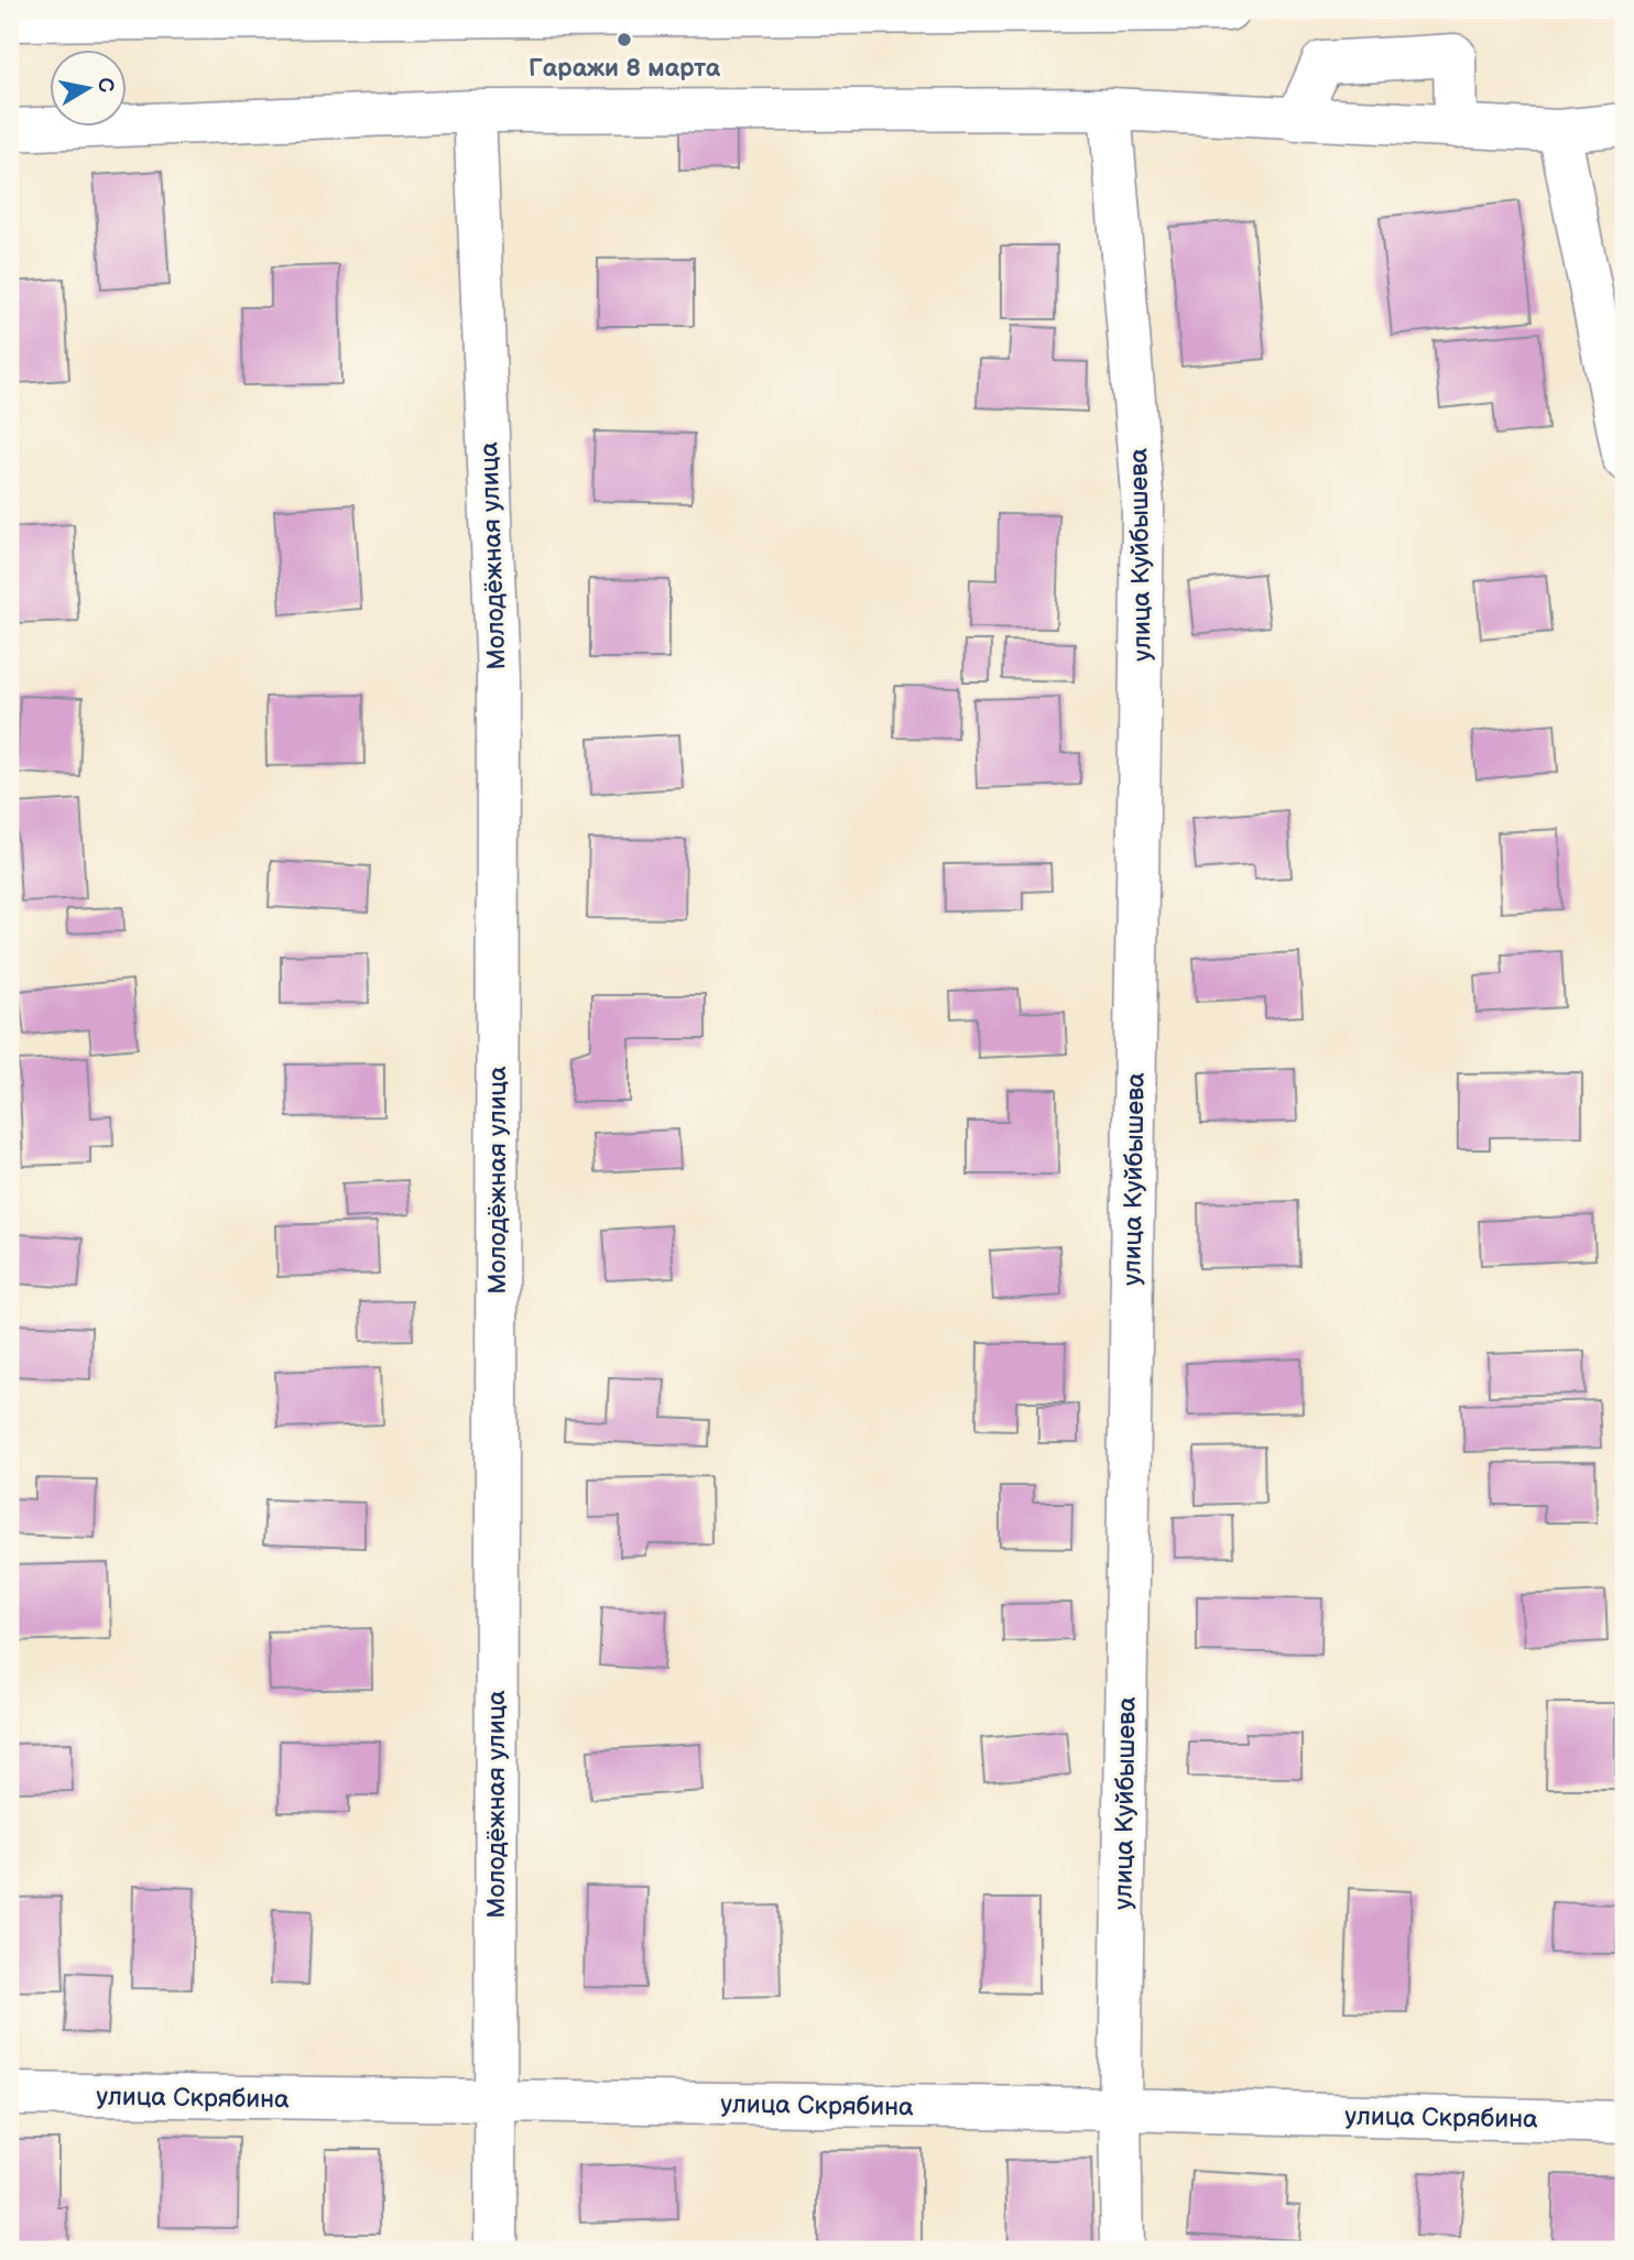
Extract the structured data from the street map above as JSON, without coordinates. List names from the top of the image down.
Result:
{
  "streets": {
    "street": ["улица Куйбышева", "Молодёжная улица", "улица Скрябина"]
  },
  "crossings": [
    ["улица Куйбышева", "улица Скрябина"],
    ["Молодёжная улица", "улица Скрябина"]
  ],
  "places": ["Гаражи 8 марта"],
  "north": "right"
}
